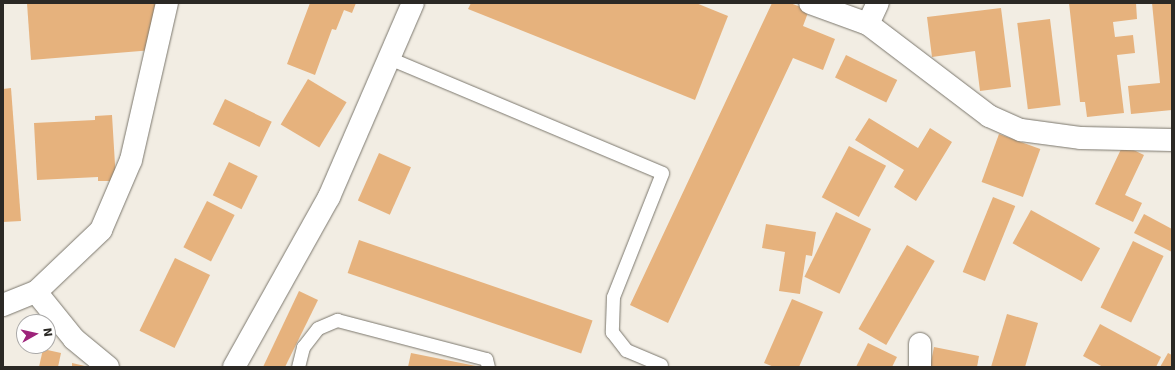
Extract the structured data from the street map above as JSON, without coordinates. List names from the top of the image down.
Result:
{
  "north": "right"
}
